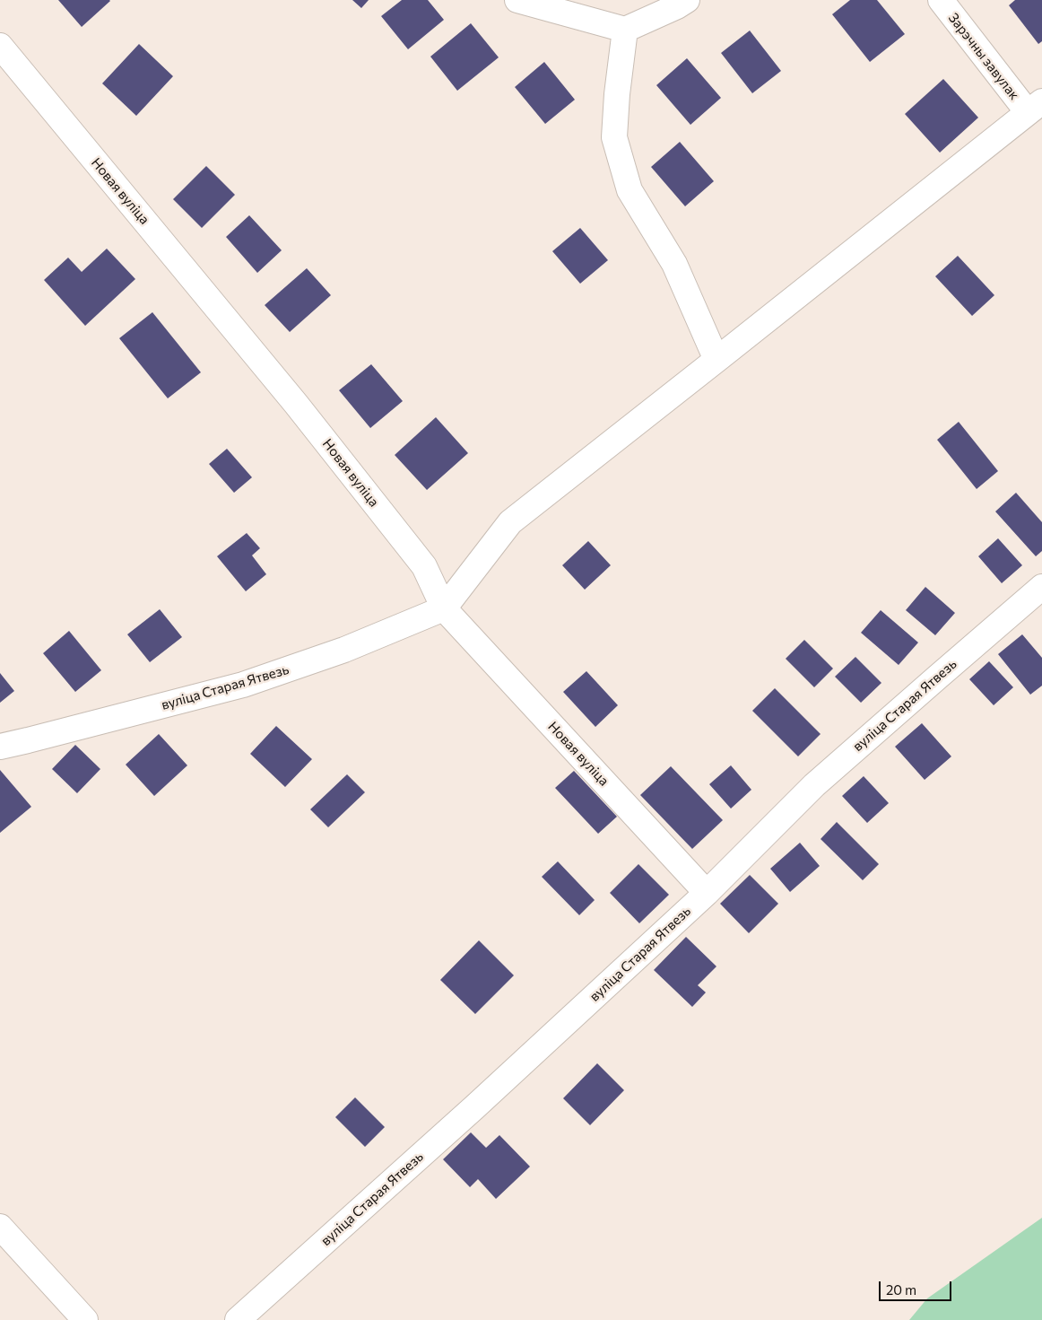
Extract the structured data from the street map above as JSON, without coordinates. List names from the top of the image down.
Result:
{
  "streets": {
    "street": ["Зарэчны завулак", "Новая вуліца", "вуліца Старая Ятвезь"]
  },
  "crossings": [
    ["Новая вуліца", "вуліца Старая Ятвезь"]
  ],
  "scale_bar": "20 m"
}
